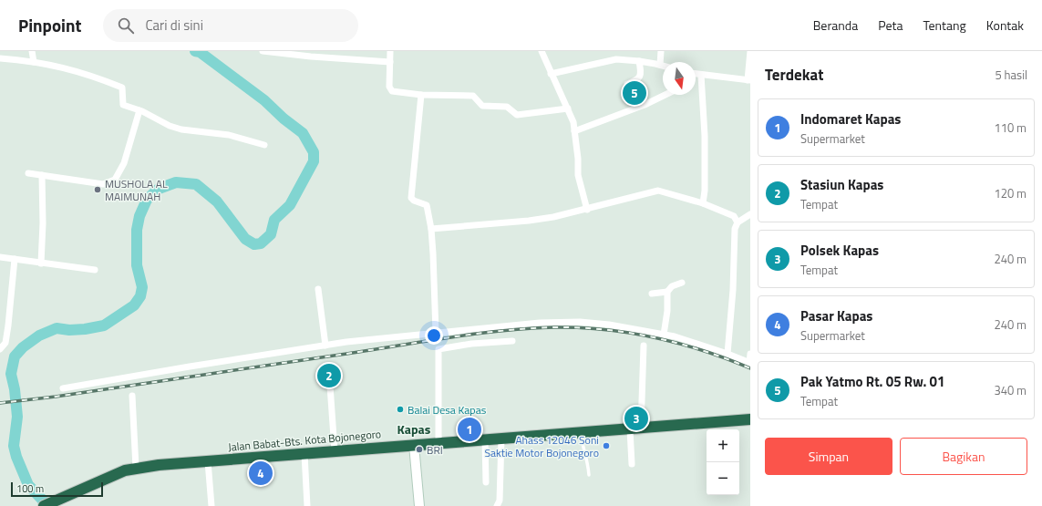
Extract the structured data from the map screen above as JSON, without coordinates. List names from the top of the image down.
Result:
{
  "streets": {
    "highway": ["Jalan Babat-Bts. Kota Bojonegoro"]
  },
  "districts": ["Kapas"],
  "places": [
    "MUSHOLA AL MAIMUNAH",
    "Balai Desa Kapas",
    "Ahass 12046 Soni Saktie Motor Bojonegoro",
    "BRI"
  ],
  "scale_bar": "100 m",
  "north": "bottom",
  "page": {
    "header": "Pinpoint",
    "search": "Cari di sini",
    "nav": [
      "Beranda",
      "Peta",
      "Tentang",
      "Kontak"
    ],
    "heading": ["Terdekat", "5 hasil"],
    "pins": [
      "5",
      "2",
      "3",
      "1",
      "4"
    ],
    "list": [
      {
        "mark": "1",
        "name": "Indomaret Kapas",
        "note": "Supermarket",
        "value": "110 m"
      },
      {
        "mark": "2",
        "name": "Stasiun Kapas",
        "note": "Tempat",
        "value": "120 m"
      },
      {
        "mark": "3",
        "name": "Polsek Kapas",
        "note": "Tempat",
        "value": "240 m"
      },
      {
        "mark": "4",
        "name": "Pasar Kapas",
        "note": "Supermarket",
        "value": "240 m"
      },
      {
        "mark": "5",
        "name": "Pak Yatmo Rt. 05 Rw. 01",
        "note": "Tempat",
        "value": "340 m"
      }
    ],
    "buttons": ["Simpan", "Bagikan"],
    "map_buttons": ["+", "−"],
    "scale": "100 m"
  }
}
